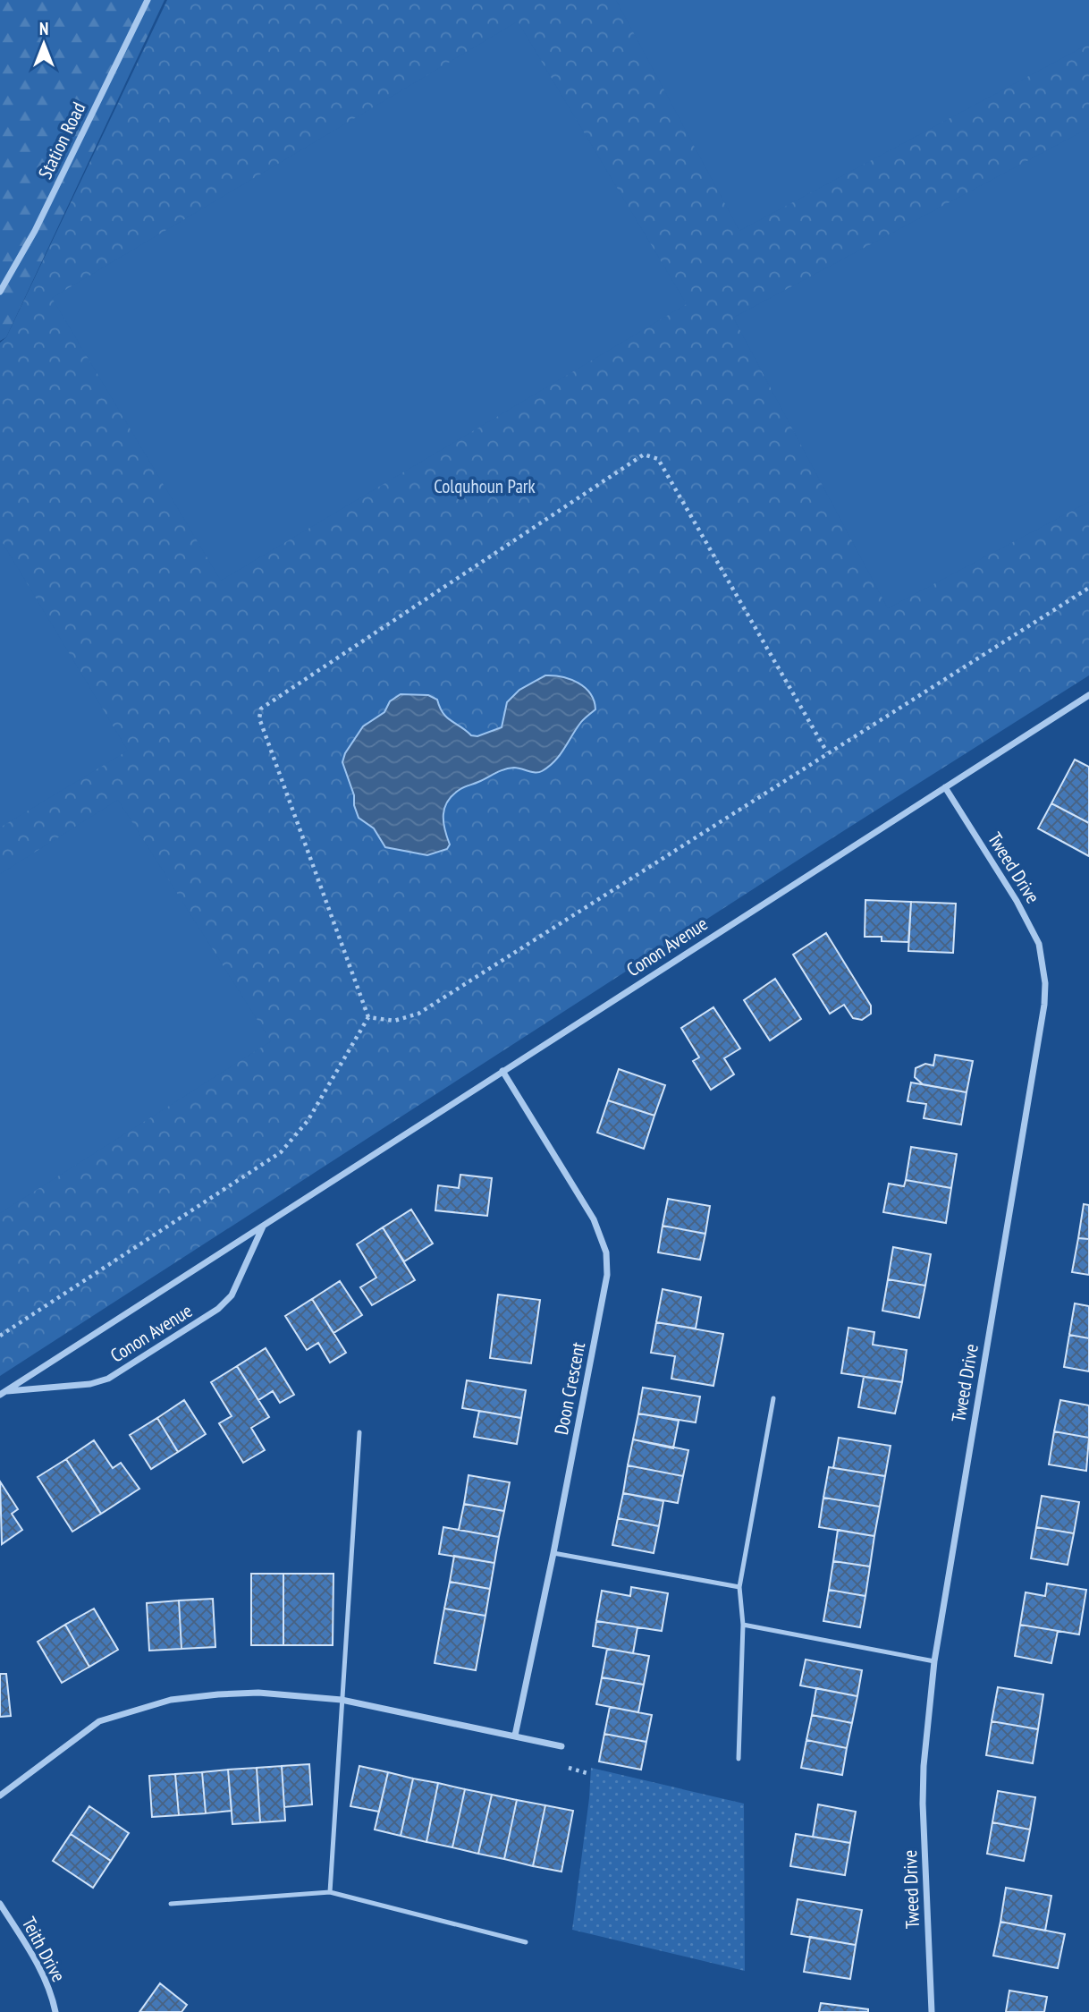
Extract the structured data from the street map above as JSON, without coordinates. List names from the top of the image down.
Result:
{
  "streets": {
    "street": [
      "Station Road",
      "Tweed Drive",
      "Conon Avenue",
      "Doon Crescent",
      "Teith Drive"
    ]
  },
  "crossings": [
    ["Tweed Drive", "Conon Avenue"],
    ["Conon Avenue", "Doon Crescent"]
  ],
  "parks": ["Colquhoun Park"],
  "north": "top"
}
